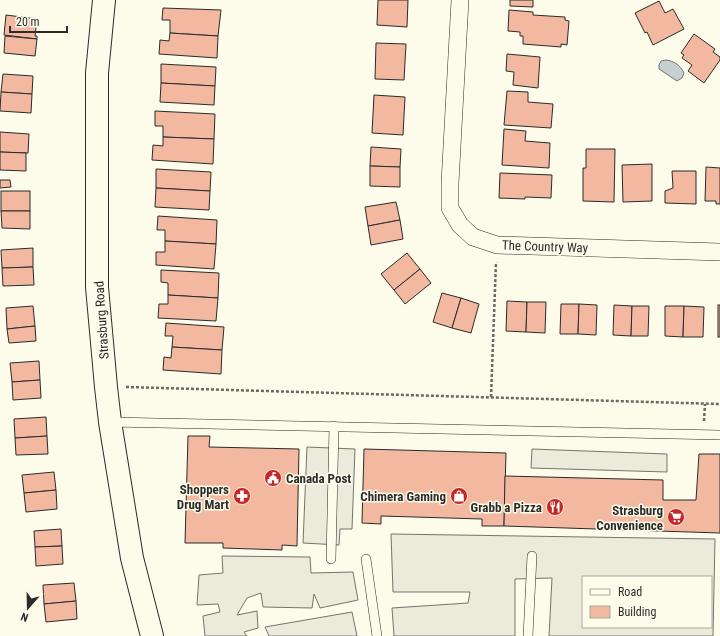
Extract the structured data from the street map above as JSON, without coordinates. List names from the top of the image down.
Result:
{
  "streets": {
    "street": ["The Country Way", "Strasburg Road"]
  },
  "places": {
    "public building": ["Canada Post"],
    "pharmacy": ["Shoppers Drug Mart"],
    "shop": ["Chimera Gaming"],
    "restaurant": ["Grabb a Pizza"],
    "supermarket": ["Strasburg Convenience"]
  },
  "legend": ["Road", "Building"],
  "scale_bar": "20 m",
  "north": "bottom"
}
